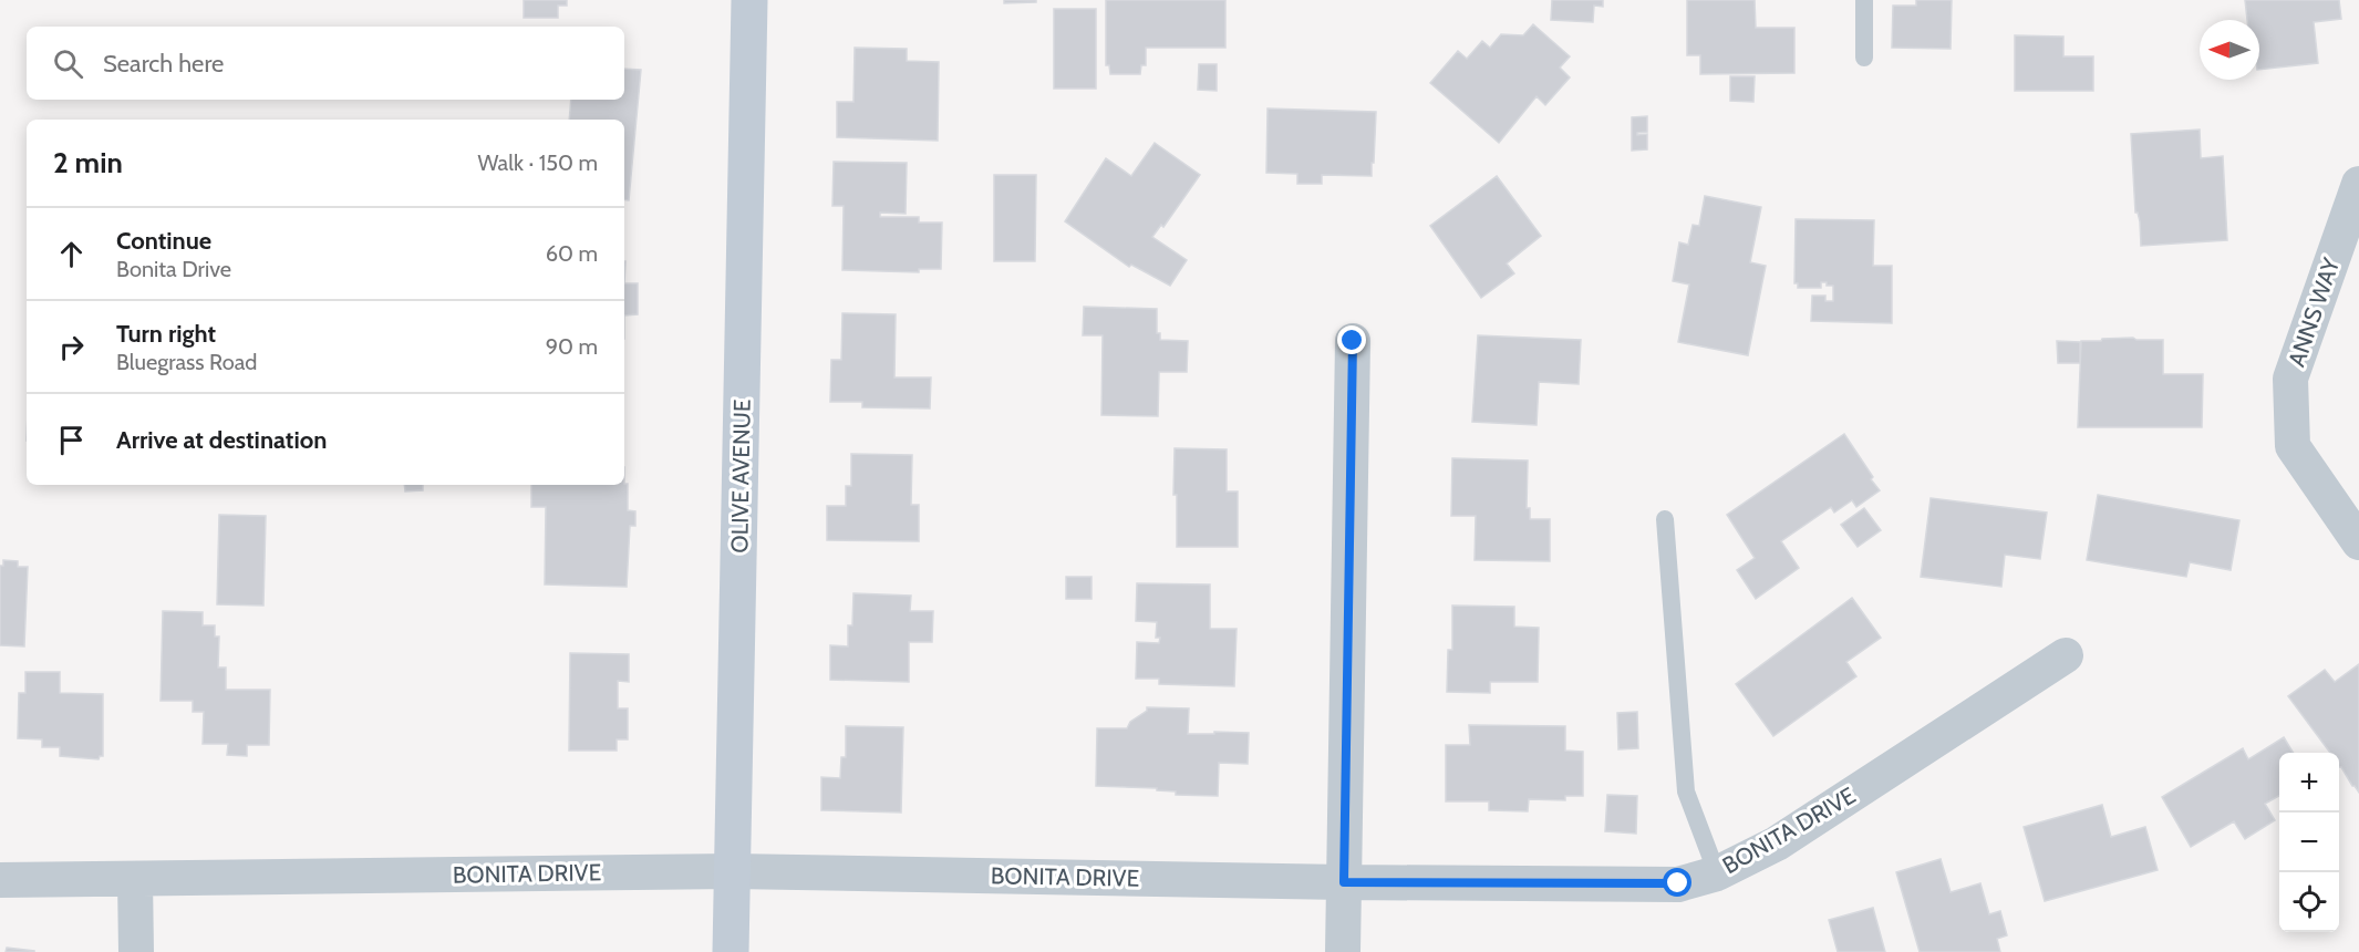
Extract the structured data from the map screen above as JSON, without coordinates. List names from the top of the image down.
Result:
{
  "streets": {
    "main road": ["OLIVE AVENUE"],
    "street": ["ANNS WAY", "BONITA DRIVE"]
  },
  "crossings": [
    ["OLIVE AVENUE", "BONITA DRIVE"]
  ],
  "north": "left",
  "page": {
    "search": "Search here",
    "heading": ["2 min", "Walk · 150 m"],
    "list": [
      ["Continue", "Bonita Drive", "60 m"],
      ["Turn right", "Bluegrass Road", "90 m"],
      "Arrive at destination"
    ],
    "map_buttons": ["+", "−"]
  }
}
